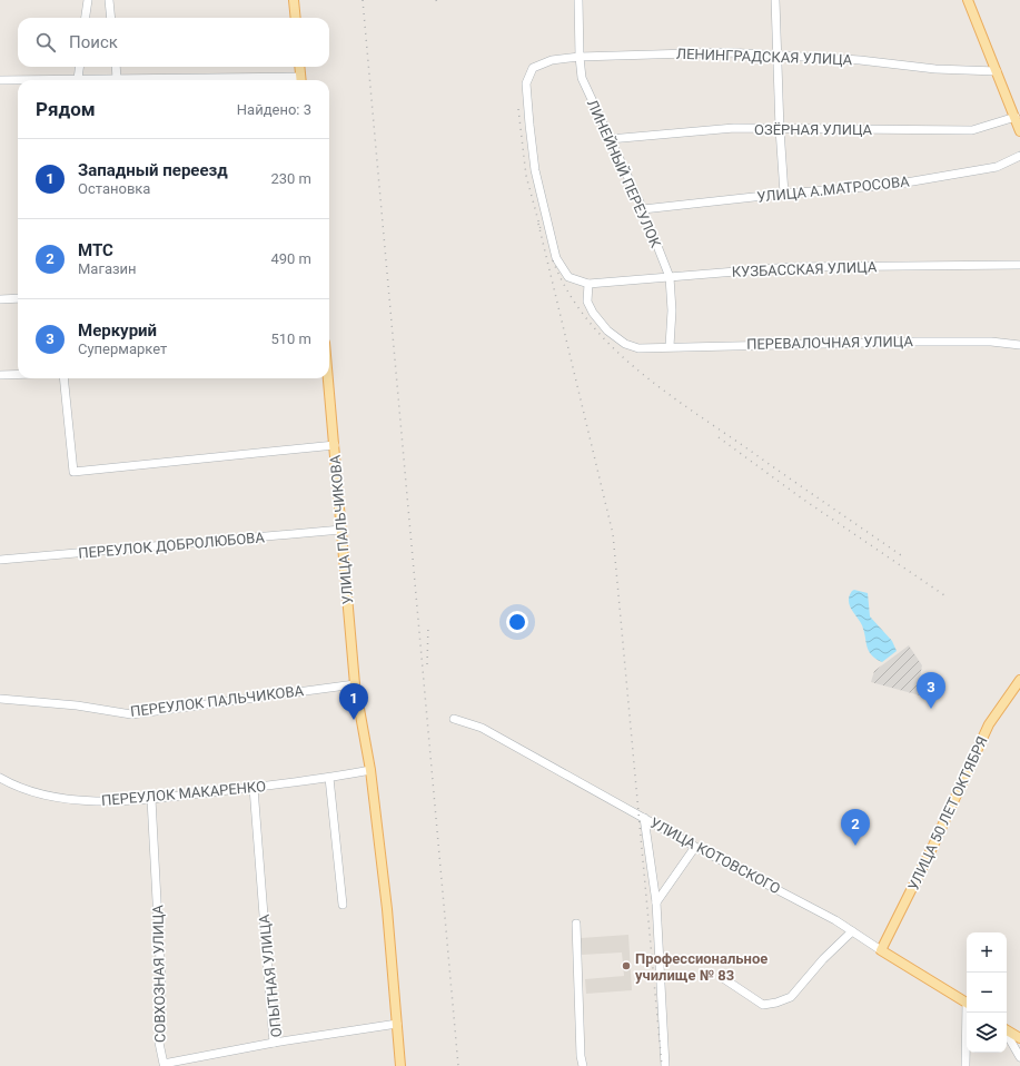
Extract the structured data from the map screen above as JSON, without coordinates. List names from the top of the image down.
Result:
{
  "streets": {
    "main road": ["УЛИЦА ПАЛЬЧИКОВА", "УЛИЦА 50 ЛЕТ ОКТЯБРЯ", "УЛИЦА КОТОВСКОГО"],
    "street": [
      "ЛЕНИНГРАДСКАЯ УЛИЦА",
      "ОЗЁРНАЯ УЛИЦА",
      "ЛИНЕЙНЫЙ ПЕРЕУЛОК",
      "УЛИЦА А.МАТРОСОВА",
      "КУЗБАССКАЯ УЛИЦА",
      "ПЕРЕВАЛОЧНАЯ УЛИЦА",
      "ПЕРЕУЛОК ДОБРОЛЮБОВА",
      "ПЕРЕУЛОК ПАЛЬЧИКОВА",
      "ПЕРЕУЛОК МАКАРЕНКО",
      "СОВХОЗНАЯ УЛИЦА",
      "ОПЫТНАЯ УЛИЦА"
    ]
  },
  "crossings": [
    ["ЛЕНИНГРАДСКАЯ УЛИЦА", "ЛИНЕЙНЫЙ ПЕРЕУЛОК"],
    ["ЛЕНИНГРАДСКАЯ УЛИЦА", "КУЗБАССКАЯ УЛИЦА"],
    ["ЛЕНИНГРАДСКАЯ УЛИЦА", "ПЕРЕВАЛОЧНАЯ УЛИЦА"],
    ["ОЗЁРНАЯ УЛИЦА", "ЛИНЕЙНЫЙ ПЕРЕУЛОК"],
    ["ЛИНЕЙНЫЙ ПЕРЕУЛОК", "УЛИЦА А.МАТРОСОВА"],
    ["ЛИНЕЙНЫЙ ПЕРЕУЛОК", "КУЗБАССКАЯ УЛИЦА"],
    ["ЛИНЕЙНЫЙ ПЕРЕУЛОК", "ПЕРЕВАЛОЧНАЯ УЛИЦА"],
    ["КУЗБАССКАЯ УЛИЦА", "ПЕРЕВАЛОЧНАЯ УЛИЦА"],
    ["УЛИЦА ПАЛЬЧИКОВА", "ПЕРЕУЛОК ДОБРОЛЮБОВА"],
    ["УЛИЦА ПАЛЬЧИКОВА", "ПЕРЕУЛОК ПАЛЬЧИКОВА"],
    ["УЛИЦА ПАЛЬЧИКОВА", "ПЕРЕУЛОК МАКАРЕНКО"],
    ["УЛИЦА ПАЛЬЧИКОВА", "ОПЫТНАЯ УЛИЦА"],
    ["ПЕРЕУЛОК МАКАРЕНКО", "СОВХОЗНАЯ УЛИЦА"],
    ["ПЕРЕУЛОК МАКАРЕНКО", "ОПЫТНАЯ УЛИЦА"],
    ["УЛИЦА 50 ЛЕТ ОКТЯБРЯ", "УЛИЦА КОТОВСКОГО"],
    ["СОВХОЗНАЯ УЛИЦА", "ОПЫТНАЯ УЛИЦА"]
  ],
  "places": ["Профессиональное училище № 83"],
  "page": {
    "search": "Поиск",
    "heading": ["Рядом", "Найдено: 3"],
    "list": [
      {
        "mark": "1",
        "name": "Западный переезд",
        "note": "Остановка",
        "value": "230 m"
      },
      {
        "mark": "2",
        "name": "МТС",
        "note": "Магазин",
        "value": "490 m"
      },
      {
        "mark": "3",
        "name": "Меркурий",
        "note": "Супермаркет",
        "value": "510 m"
      }
    ],
    "pins": ["3", "1", "2"],
    "map_buttons": ["+", "−"]
  }
}
